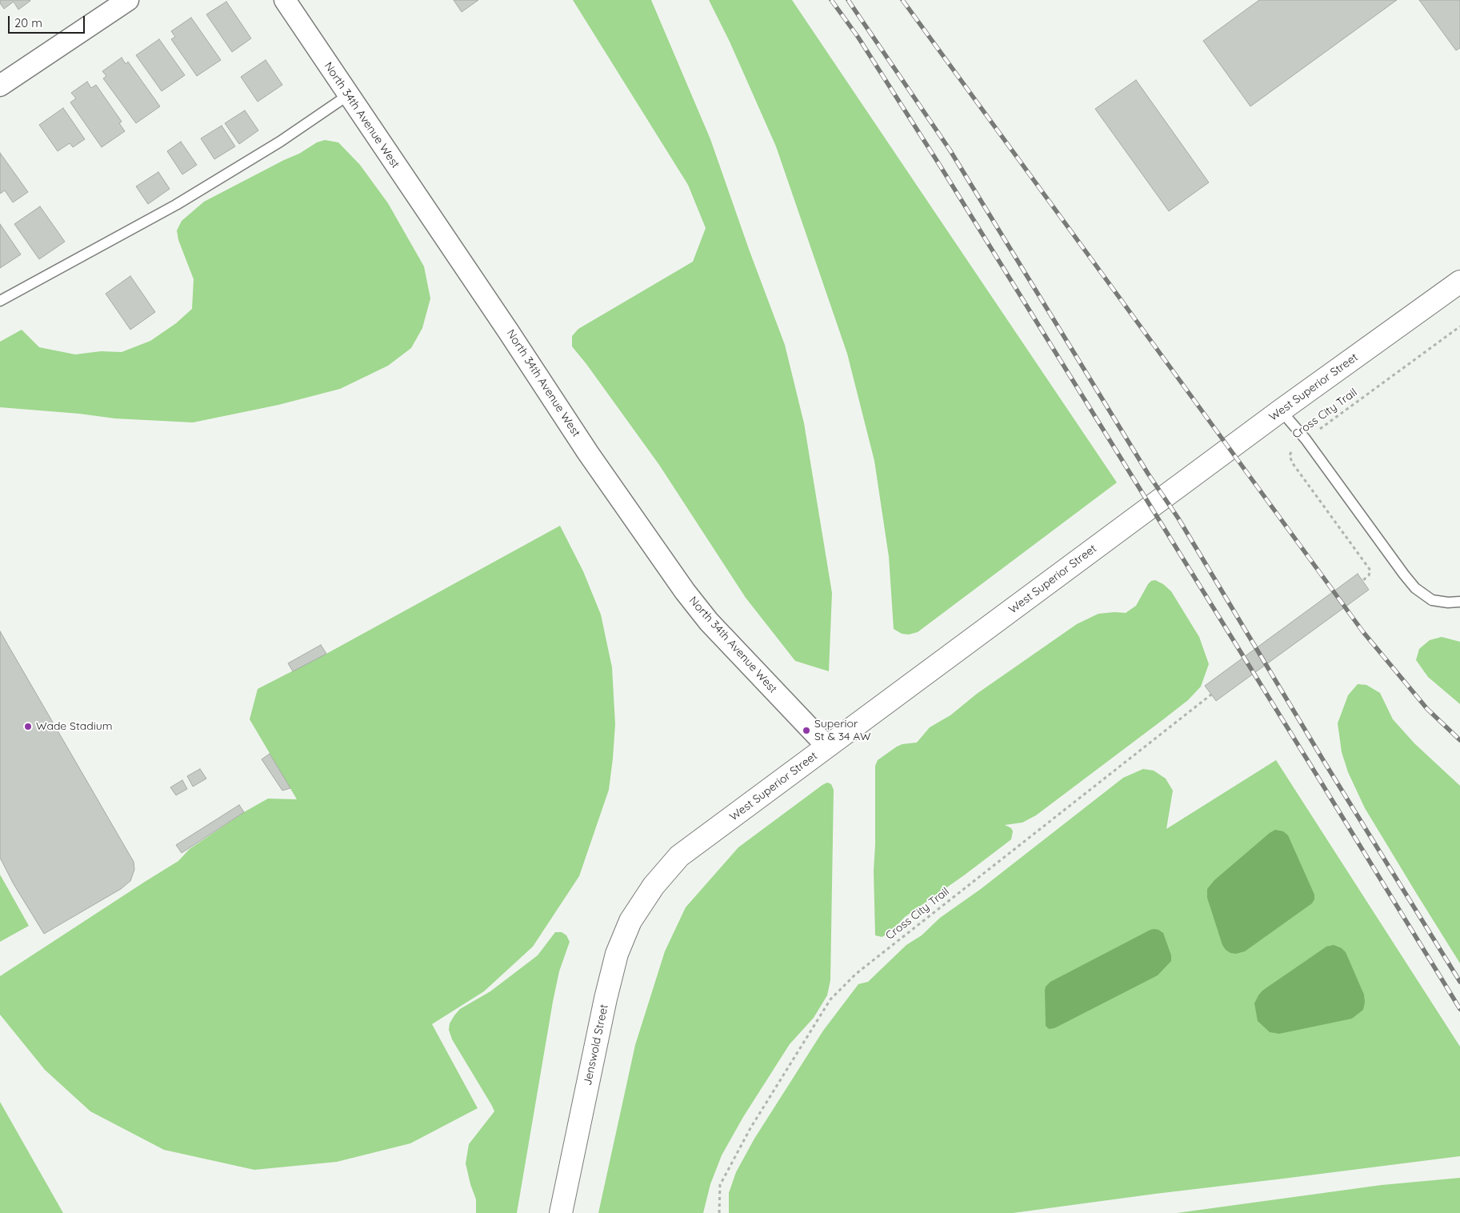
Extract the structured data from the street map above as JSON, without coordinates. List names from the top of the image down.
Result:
{
  "streets": {
    "street": ["North 34th Avenue West", "West Superior Street", "Jenswold Street"],
    "path": ["Cross City Trail"]
  },
  "crossings": [
    ["North 34th Avenue West", "West Superior Street"],
    ["West Superior Street", "Jenswold Street"]
  ],
  "places": ["Wade Stadium", "Superior St & 34 AW"],
  "scale_bar": "20 m"
}
